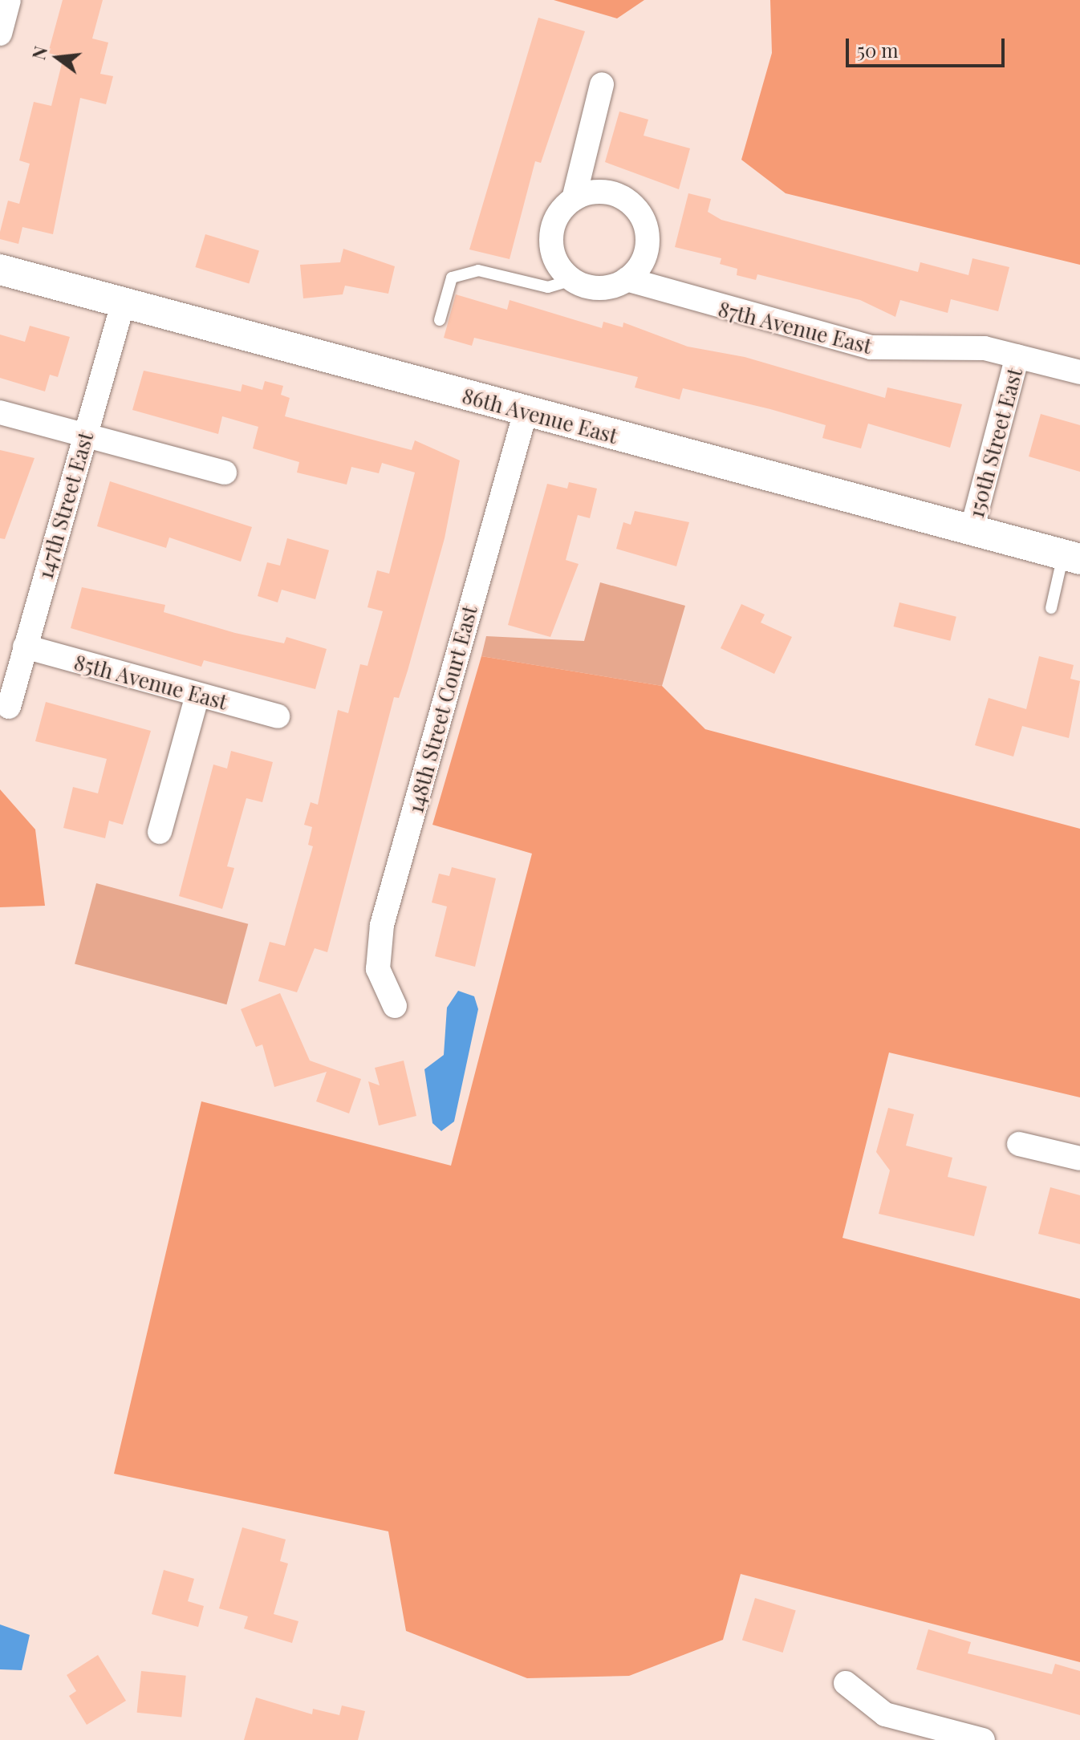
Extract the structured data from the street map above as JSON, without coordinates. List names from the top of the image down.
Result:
{
  "streets": {
    "street": [
      "87th Avenue East",
      "86th Avenue East",
      "150th Street East",
      "147th Street East",
      "85th Avenue East",
      "148th Street Court East"
    ]
  },
  "crossings": [
    ["87th Avenue East", "150th Street East"],
    ["86th Avenue East", "150th Street East"],
    ["86th Avenue East", "147th Street East"],
    ["86th Avenue East", "148th Street Court East"],
    ["147th Street East", "85th Avenue East"]
  ],
  "scale_bar": "50 m",
  "north": "left"
}
